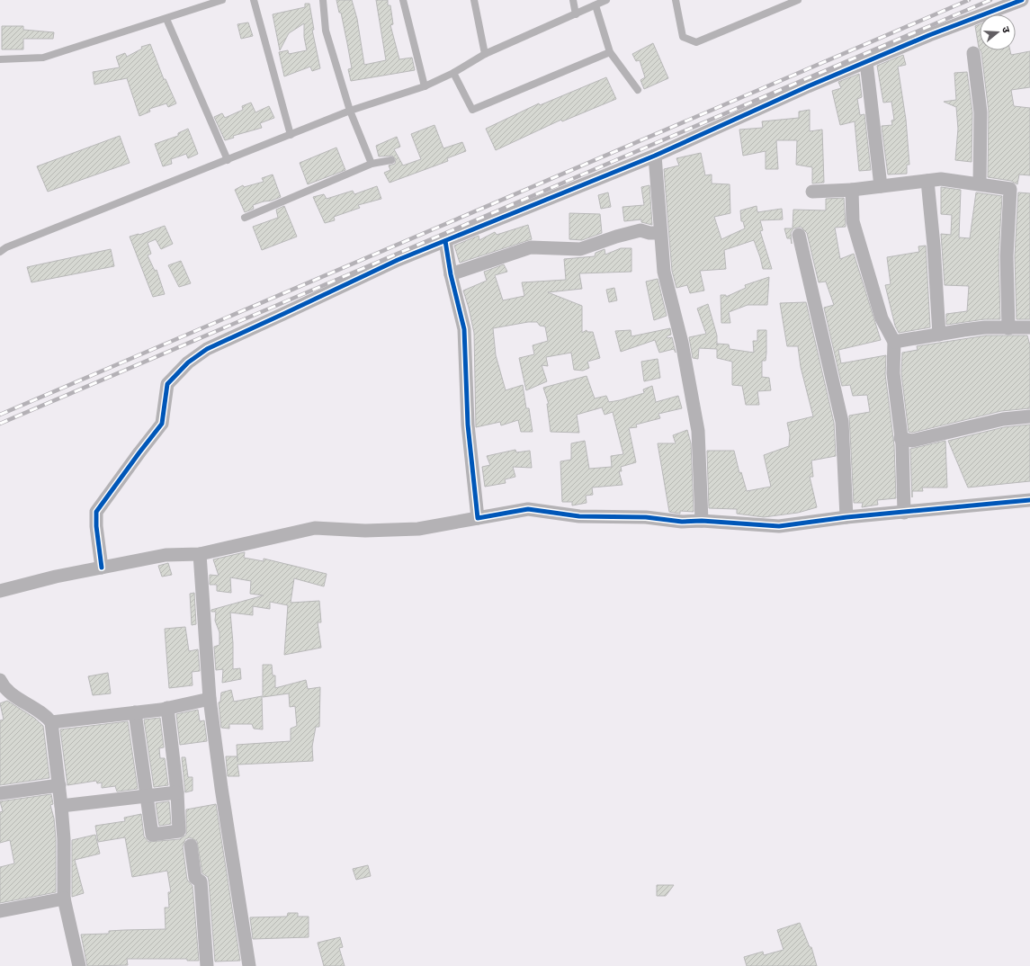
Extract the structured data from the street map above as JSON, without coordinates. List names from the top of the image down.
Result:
{
  "north": "right"
}
